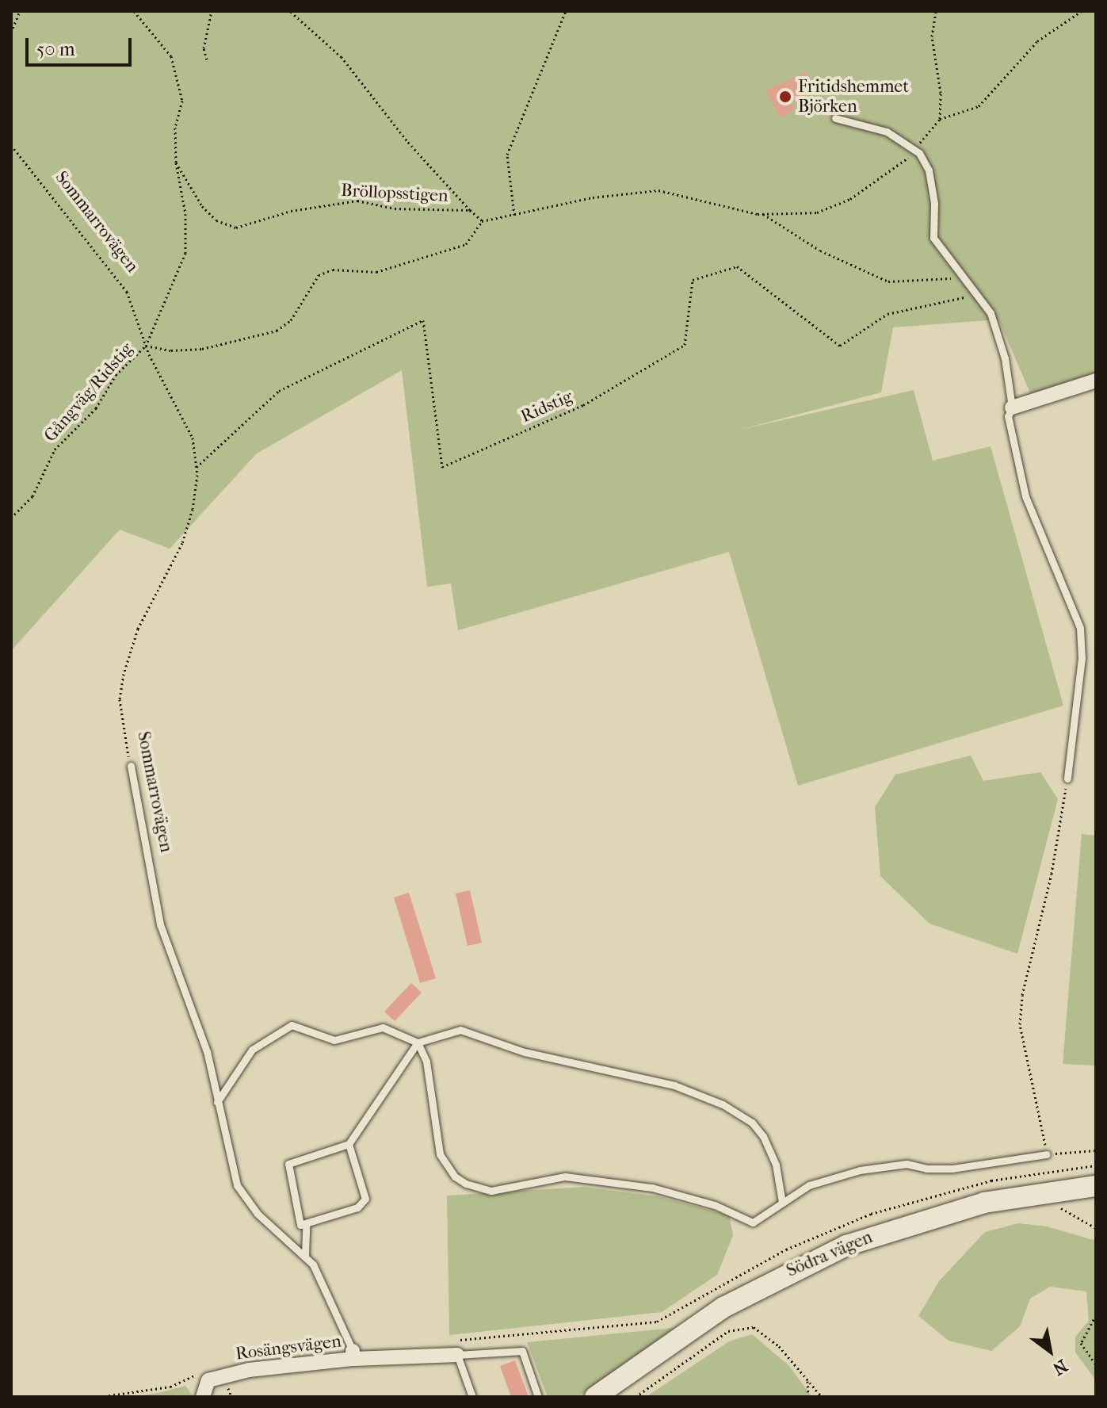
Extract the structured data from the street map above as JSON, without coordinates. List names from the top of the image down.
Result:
{
  "streets": {
    "main road": ["Södra vägen"],
    "street": ["Rosängsvägen"],
    "lane": ["Sommarrovägen"],
    "path": ["Bröllopsstigen", "Gångväg/Ridstig", "Ridstig"]
  },
  "crossings": [
    ["Sommarrovägen", "Gångväg/Ridstig"],
    ["Sommarrovägen", "Ridstig"],
    ["Sommarrovägen", "Rosängsvägen"]
  ],
  "places": ["Fritidshemmet Björken"],
  "scale_bar": "50 m",
  "north": "bottom right"
}
